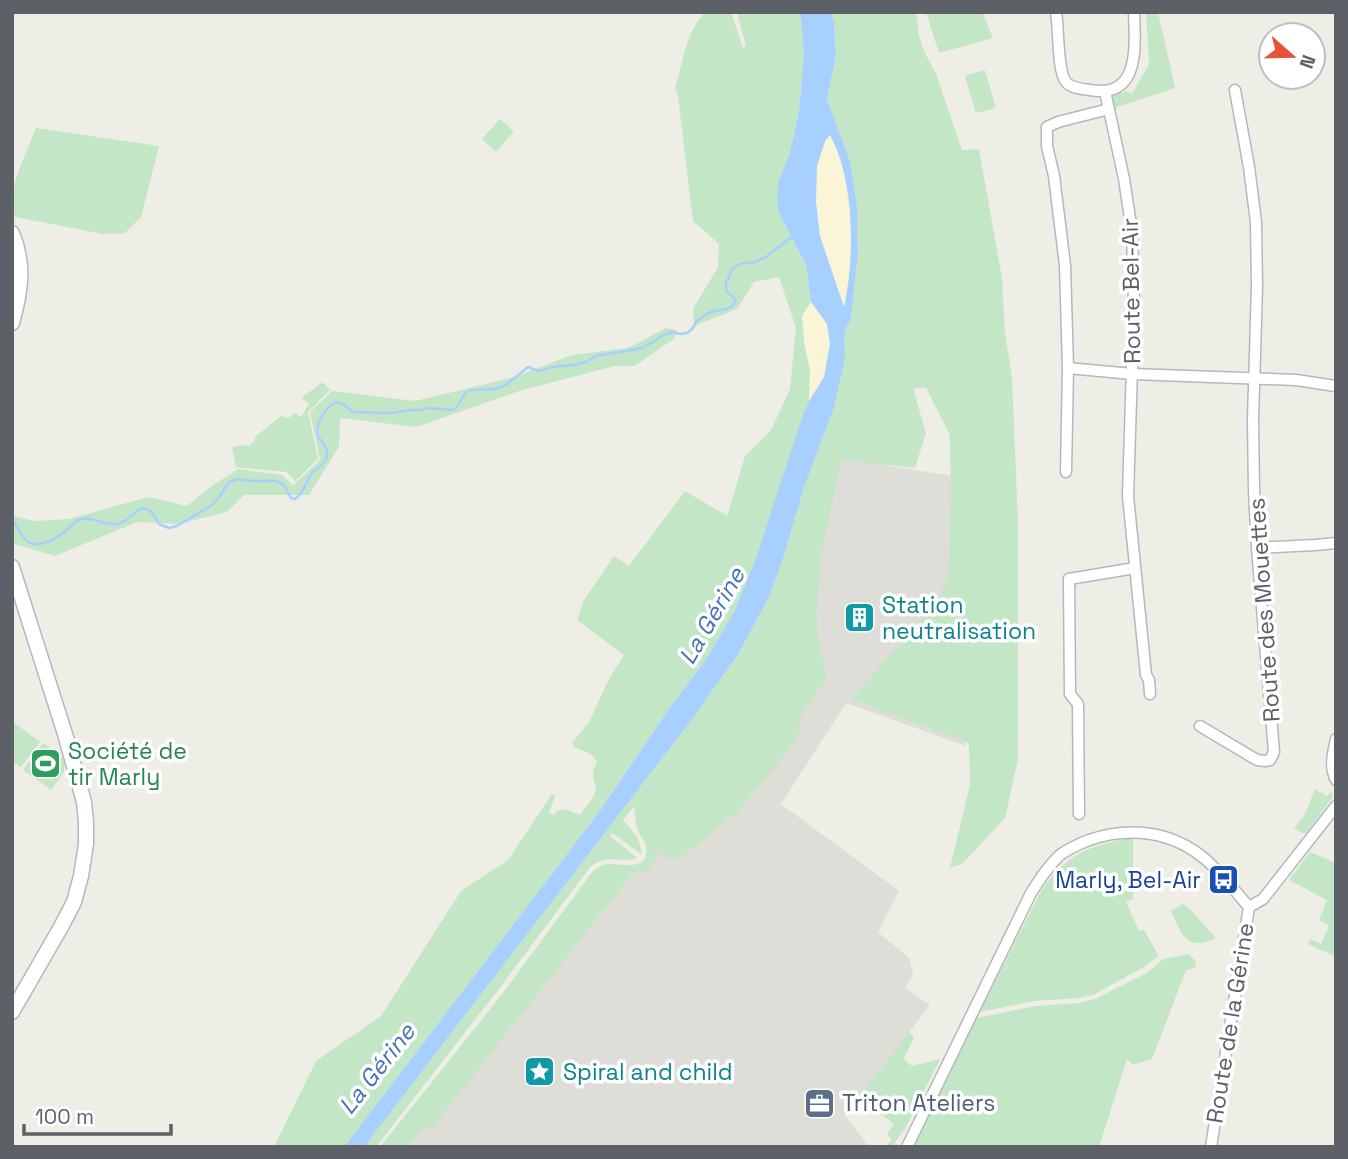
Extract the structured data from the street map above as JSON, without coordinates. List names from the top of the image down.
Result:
{
  "streets": {
    "street": ["Route Bel-Air", "Route des Mouettes", "Route de la Gérine"]
  },
  "crossings": [
    ["Route Bel-Air", "Route des Mouettes"]
  ],
  "water": ["La Gérine"],
  "places": {
    "building": ["Station neutralisation"],
    "sports": ["Société de tir Marly"],
    "bus stop": ["Marly, Bel-Air"],
    "place": ["Spiral and child"],
    "office": ["Triton Ateliers"]
  },
  "scale_bar": "100 m",
  "north": "right"
}
